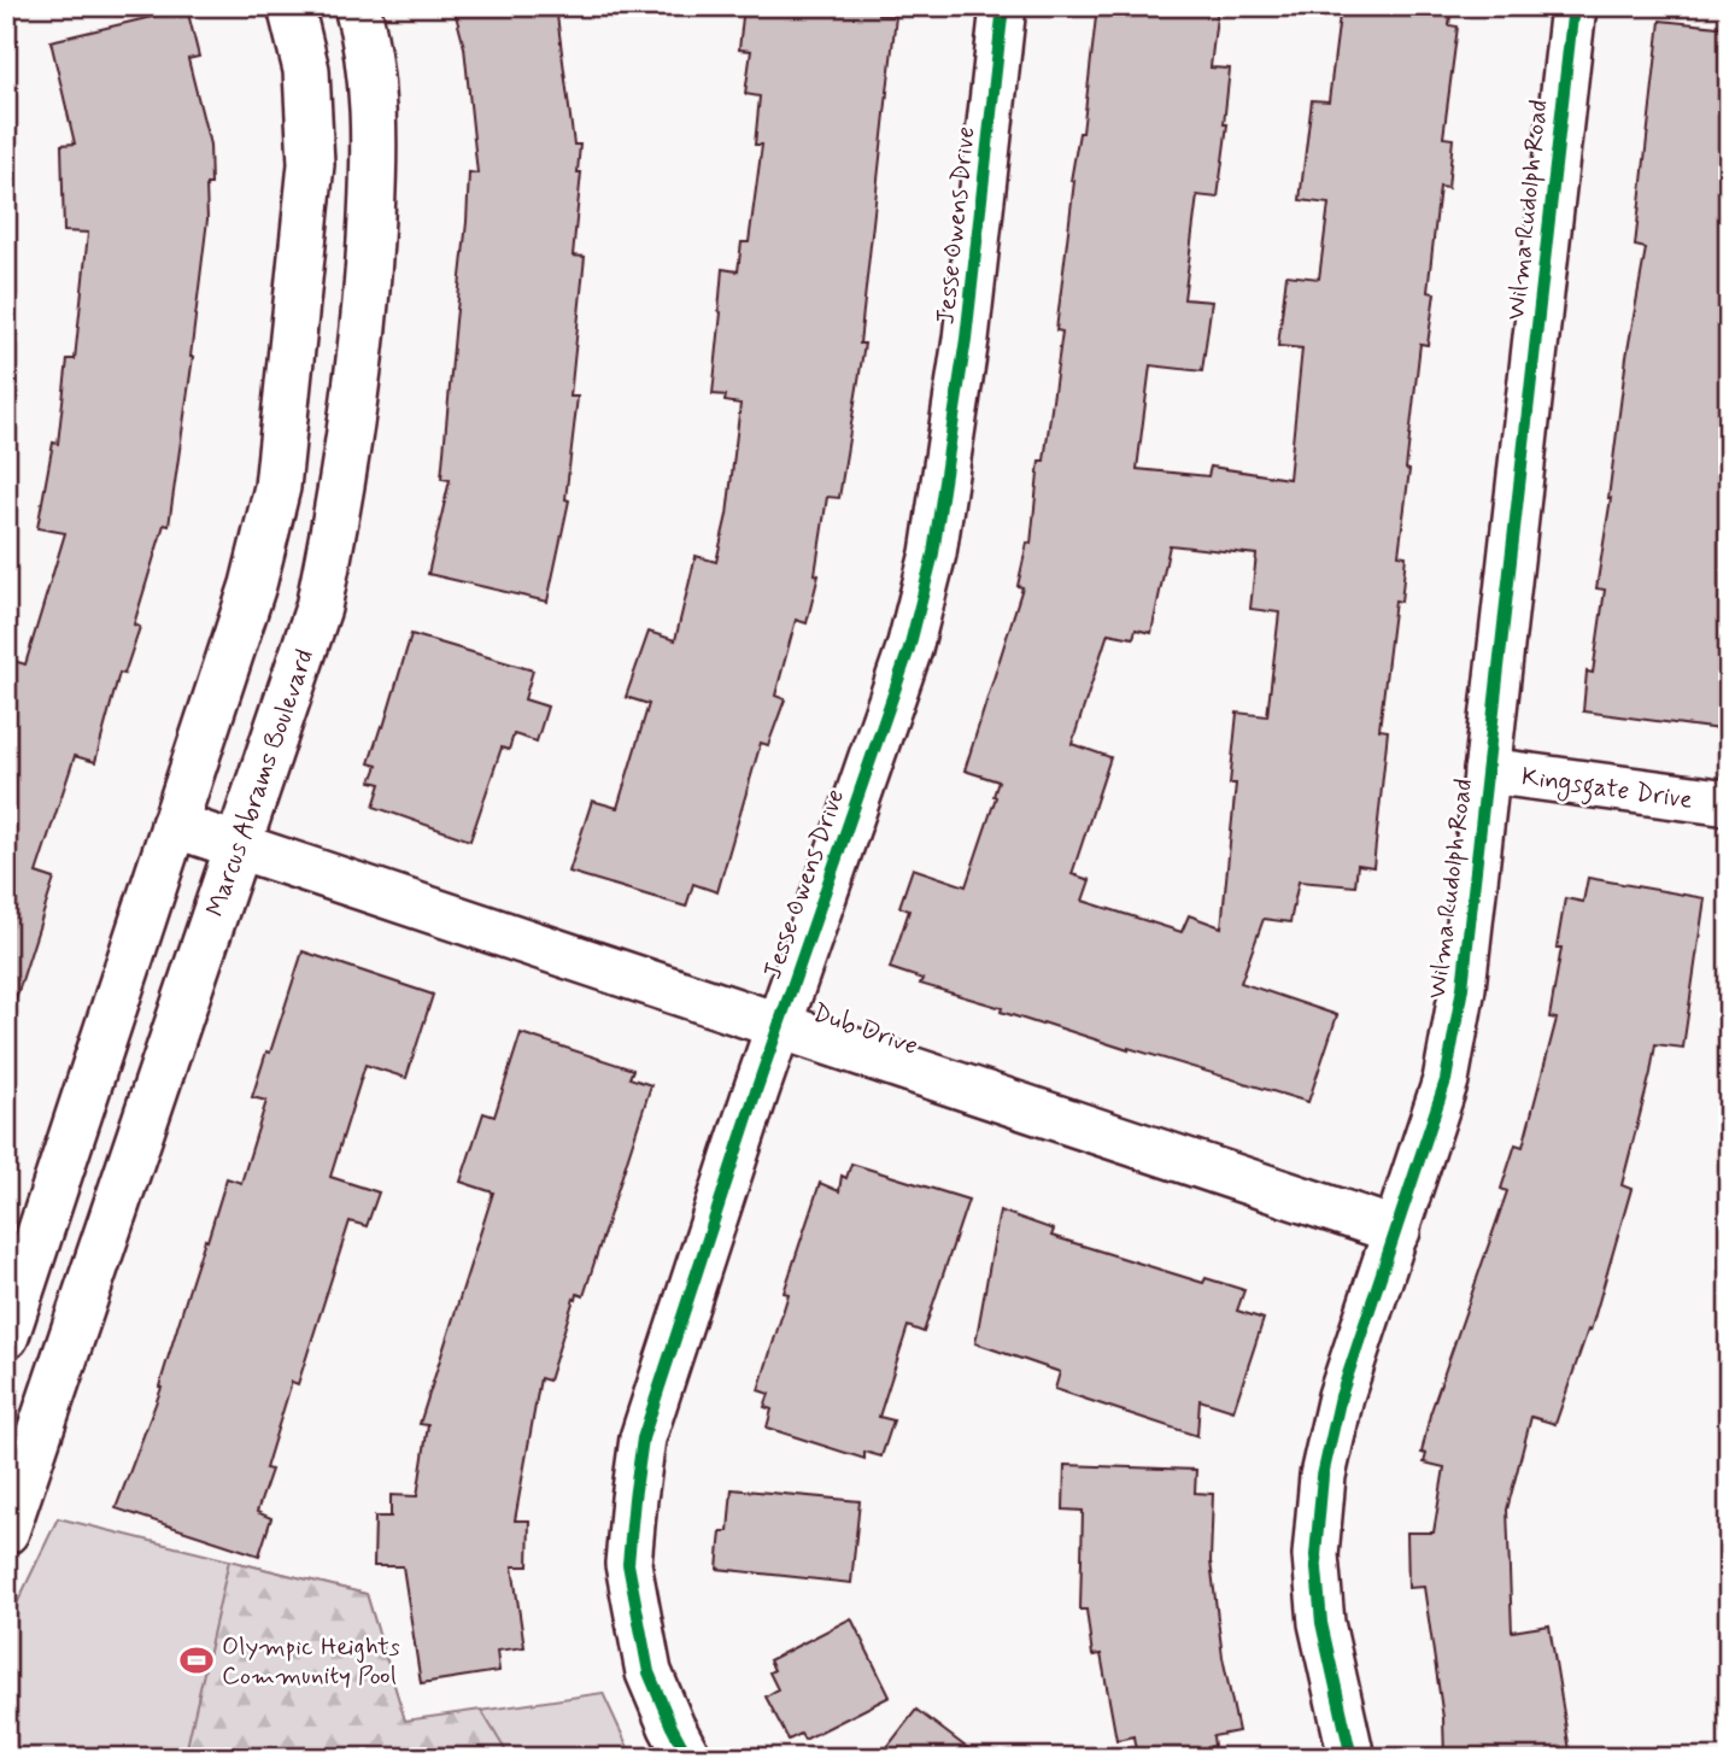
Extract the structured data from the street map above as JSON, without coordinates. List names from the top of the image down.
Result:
{
  "streets": {
    "street": [
      "Wilma Rudolph Road",
      "Jesse Owens Drive",
      "Marcus Abrams Boulevard",
      "Kingsgate Drive",
      "Dub Drive"
    ]
  },
  "crossings": [
    ["Wilma Rudolph Road", "Kingsgate Drive"],
    ["Wilma Rudolph Road", "Dub Drive"],
    ["Jesse Owens Drive", "Dub Drive"],
    ["Marcus Abrams Boulevard", "Dub Drive"]
  ],
  "places": {
    "sports": ["Olympic Heights Community Pool"]
  }
}
